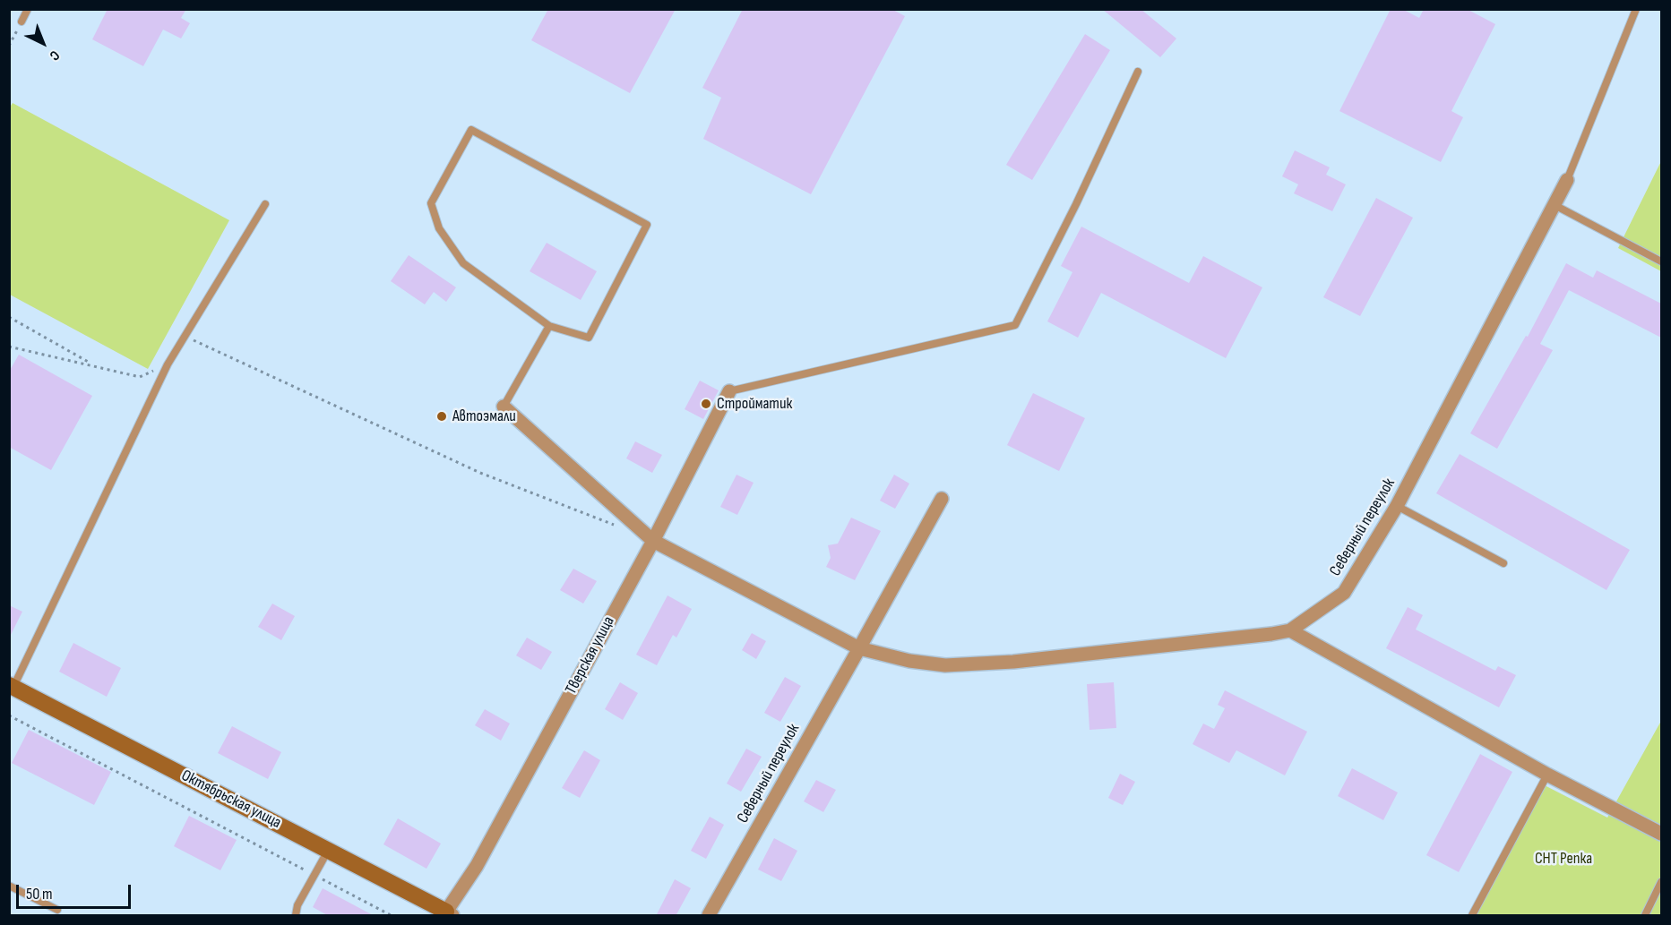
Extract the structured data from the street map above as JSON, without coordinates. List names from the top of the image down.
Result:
{
  "streets": {
    "main road": ["Октябрьская улица"],
    "street": ["Северный переулок", "Тверская улица"]
  },
  "crossings": [
    ["Тверская улица", "Октябрьская улица"]
  ],
  "parks": ["СНТ Репка"],
  "places": ["Стройматик", "Автоэмали"],
  "scale_bar": "50 m",
  "north": "bottom right"
}
